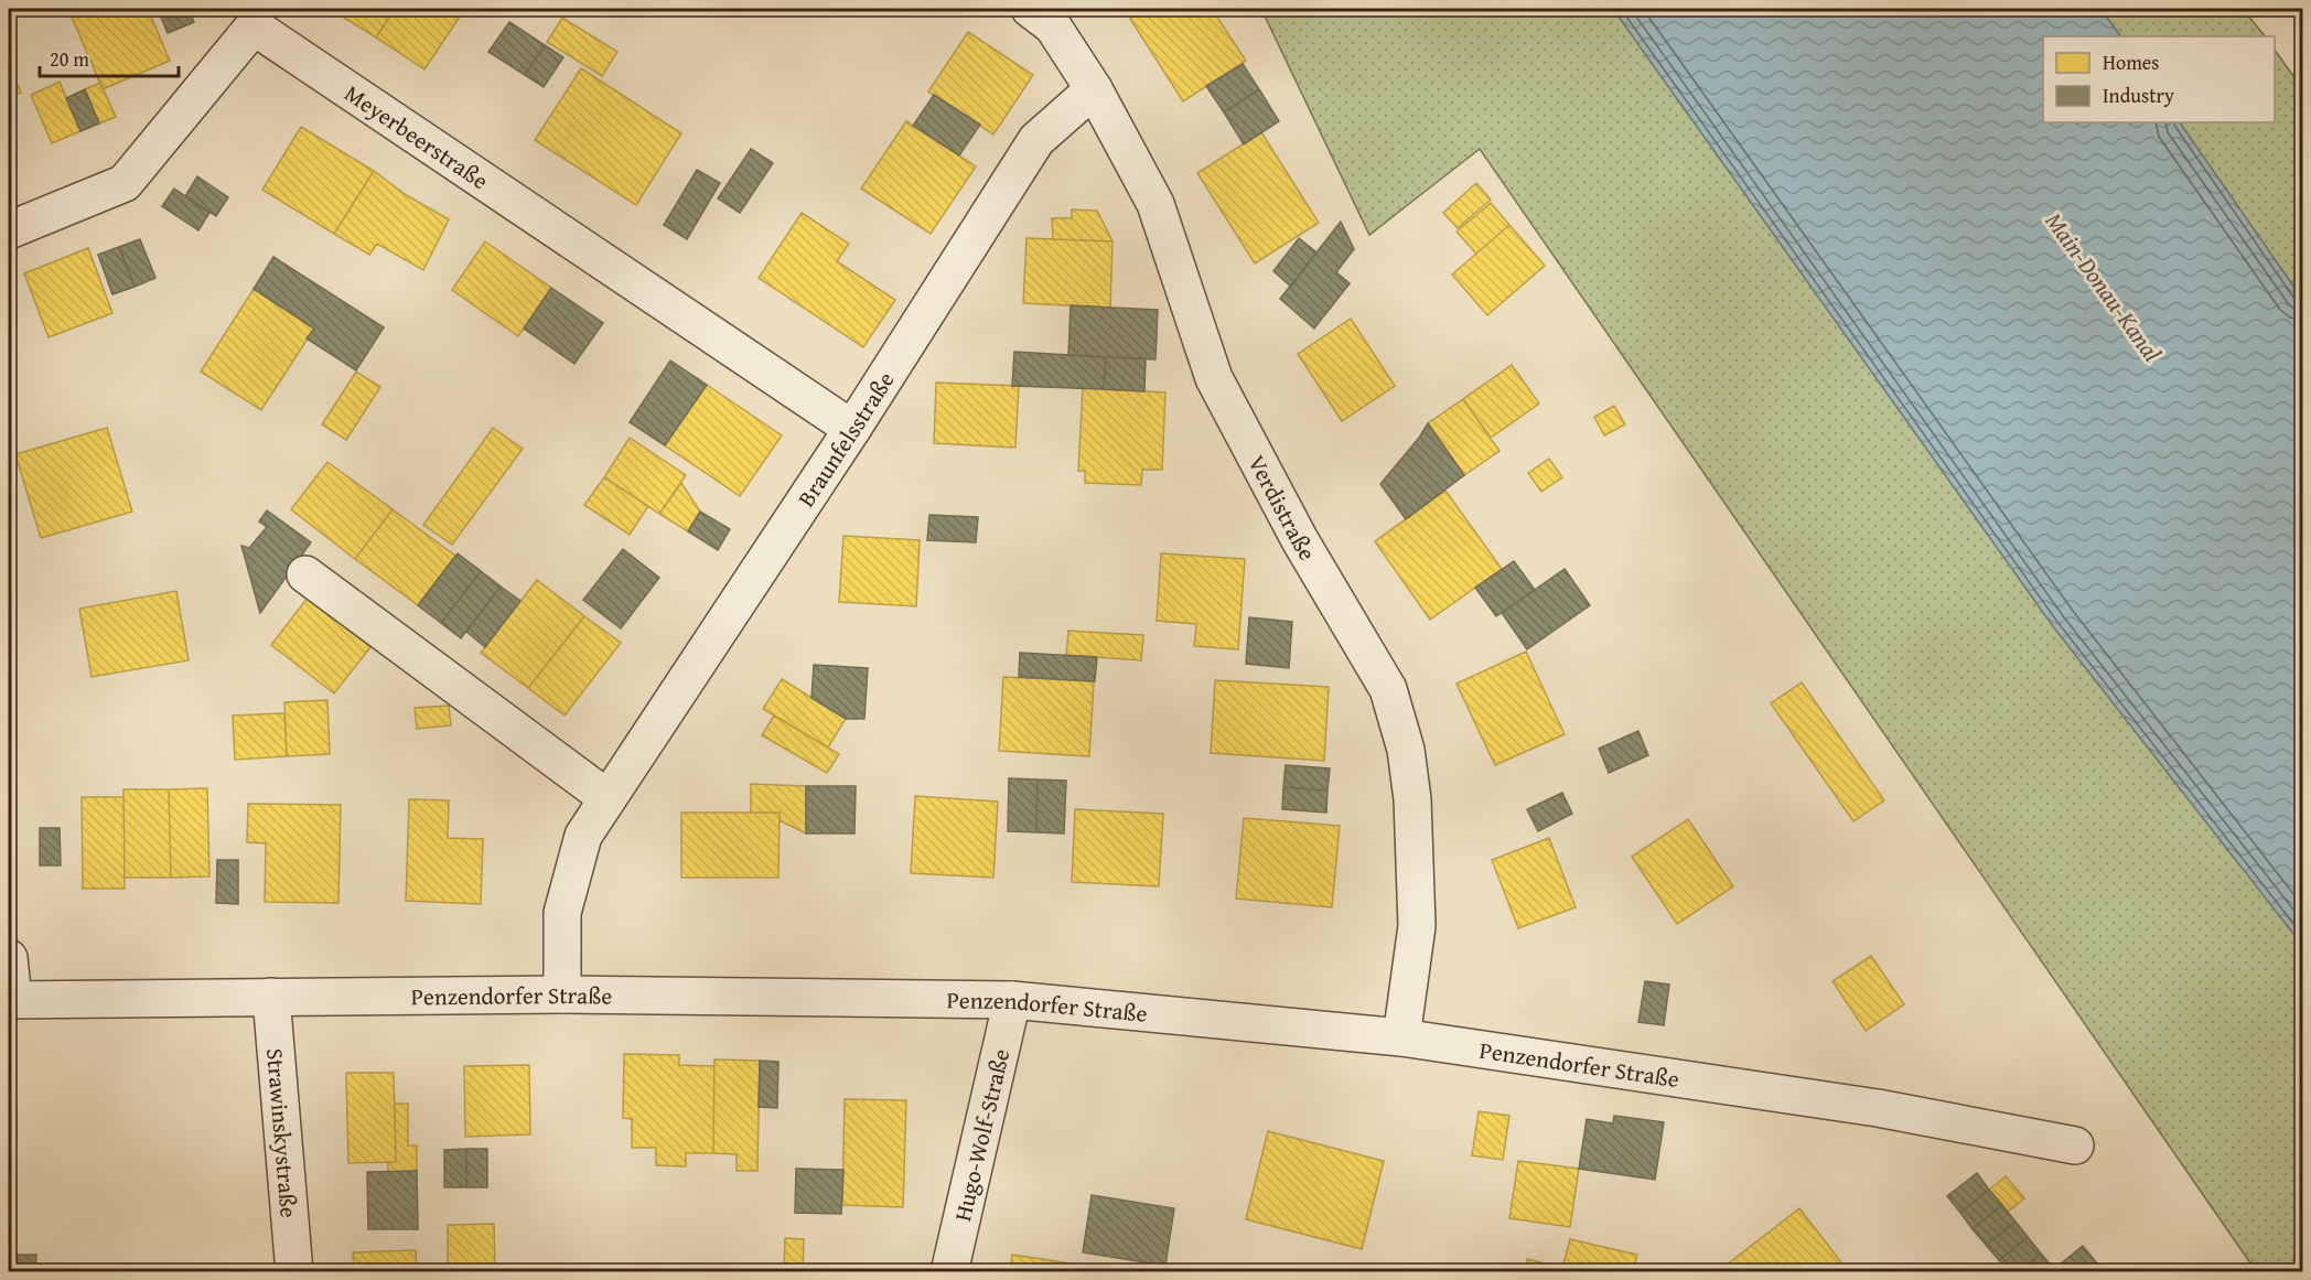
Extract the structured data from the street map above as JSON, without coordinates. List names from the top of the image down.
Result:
{
  "streets": {
    "street": [
      "Meyerbeerstraße",
      "Braunfelsstraße",
      "Verdistraße",
      "Penzendorfer Straße",
      "Strawinskystraße",
      "Hugo-Wolf-Straße"
    ]
  },
  "crossings": [
    ["Meyerbeerstraße", "Braunfelsstraße"],
    ["Braunfelsstraße", "Verdistraße"],
    ["Braunfelsstraße", "Penzendorfer Straße"],
    ["Verdistraße", "Penzendorfer Straße"],
    ["Penzendorfer Straße", "Strawinskystraße"],
    ["Penzendorfer Straße", "Hugo-Wolf-Straße"]
  ],
  "water": ["Main-Donau-Kanal"],
  "legend": ["Homes", "Industry"],
  "scale_bar": "20 m"
}
